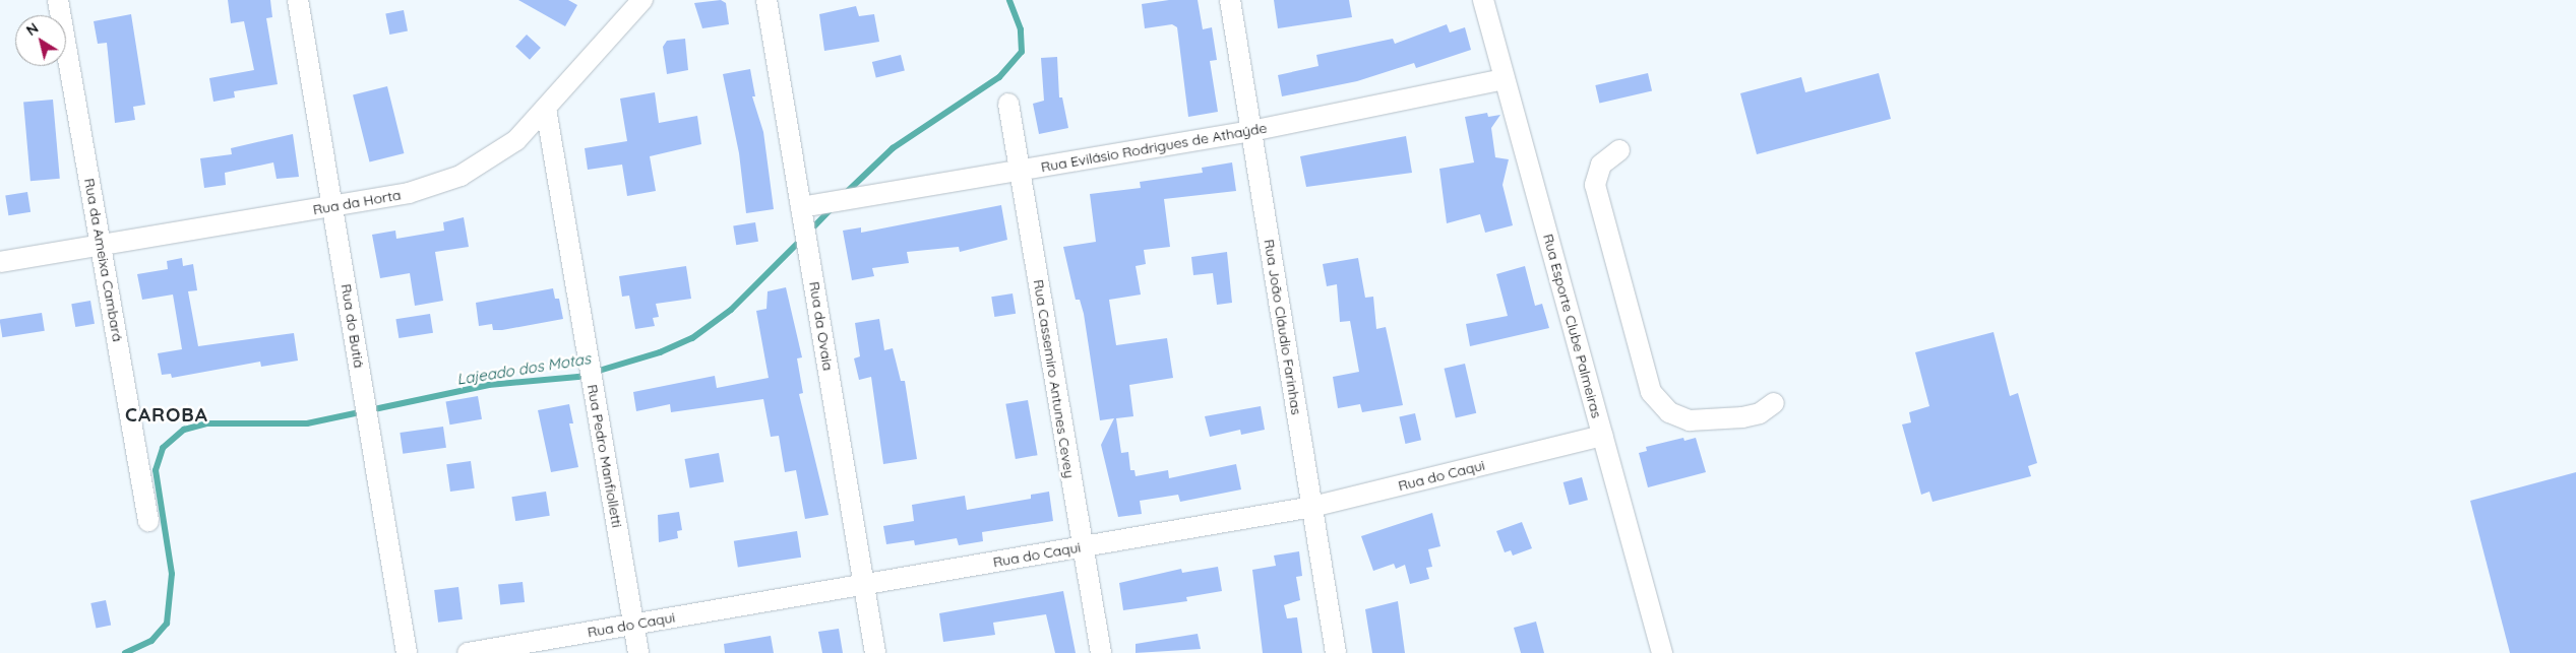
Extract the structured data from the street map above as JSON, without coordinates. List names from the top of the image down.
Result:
{
  "streets": {
    "street": [
      "Rua Evilásio Rodrigues de Athaýde",
      "Rua da Horta",
      "Rua da Ameixa Cambará",
      "Rua do Butiá",
      "Rua da Ovaia",
      "Rua Esporte Clube Palmeiras",
      "Rua João Cláudio Farinhas",
      "Rua Cassemiro Antunes Cevey",
      "Rua Pedro Manfiolletti",
      "Rua do Caqui"
    ]
  },
  "crossings": [
    ["Rua Evilásio Rodrigues de Athaýde", "Rua da Ovaia"],
    ["Rua Evilásio Rodrigues de Athaýde", "Rua Esporte Clube Palmeiras"],
    ["Rua Evilásio Rodrigues de Athaýde", "Rua João Cláudio Farinhas"],
    ["Rua Evilásio Rodrigues de Athaýde", "Rua Cassemiro Antunes Cevey"],
    ["Rua da Horta", "Rua da Ameixa Cambará"],
    ["Rua da Horta", "Rua do Butiá"],
    ["Rua da Horta", "Rua Pedro Manfiolletti"],
    ["Rua da Ovaia", "Rua do Caqui"],
    ["Rua Esporte Clube Palmeiras", "Rua do Caqui"],
    ["Rua João Cláudio Farinhas", "Rua do Caqui"],
    ["Rua Cassemiro Antunes Cevey", "Rua do Caqui"],
    ["Rua Pedro Manfiolletti", "Rua do Caqui"]
  ],
  "districts": ["CAROBA"],
  "water": ["Lajeado dos Motas"],
  "north": "top left"
}
